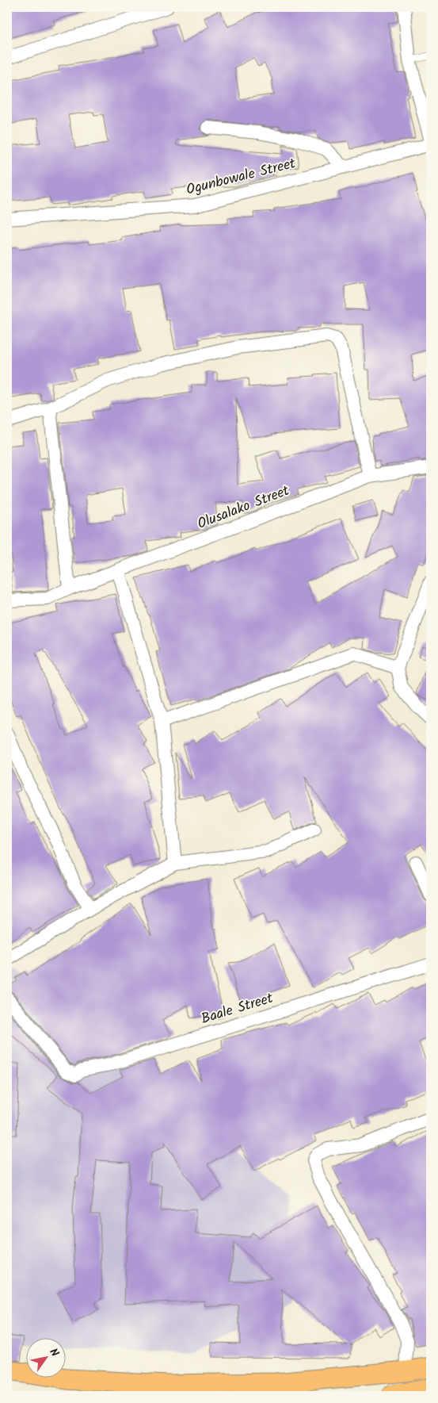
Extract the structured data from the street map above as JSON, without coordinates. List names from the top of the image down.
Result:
{
  "streets": {
    "street": ["Ogunbowale Street", "Olusalako Street", "Baale Street"]
  },
  "north": "top right"
}
